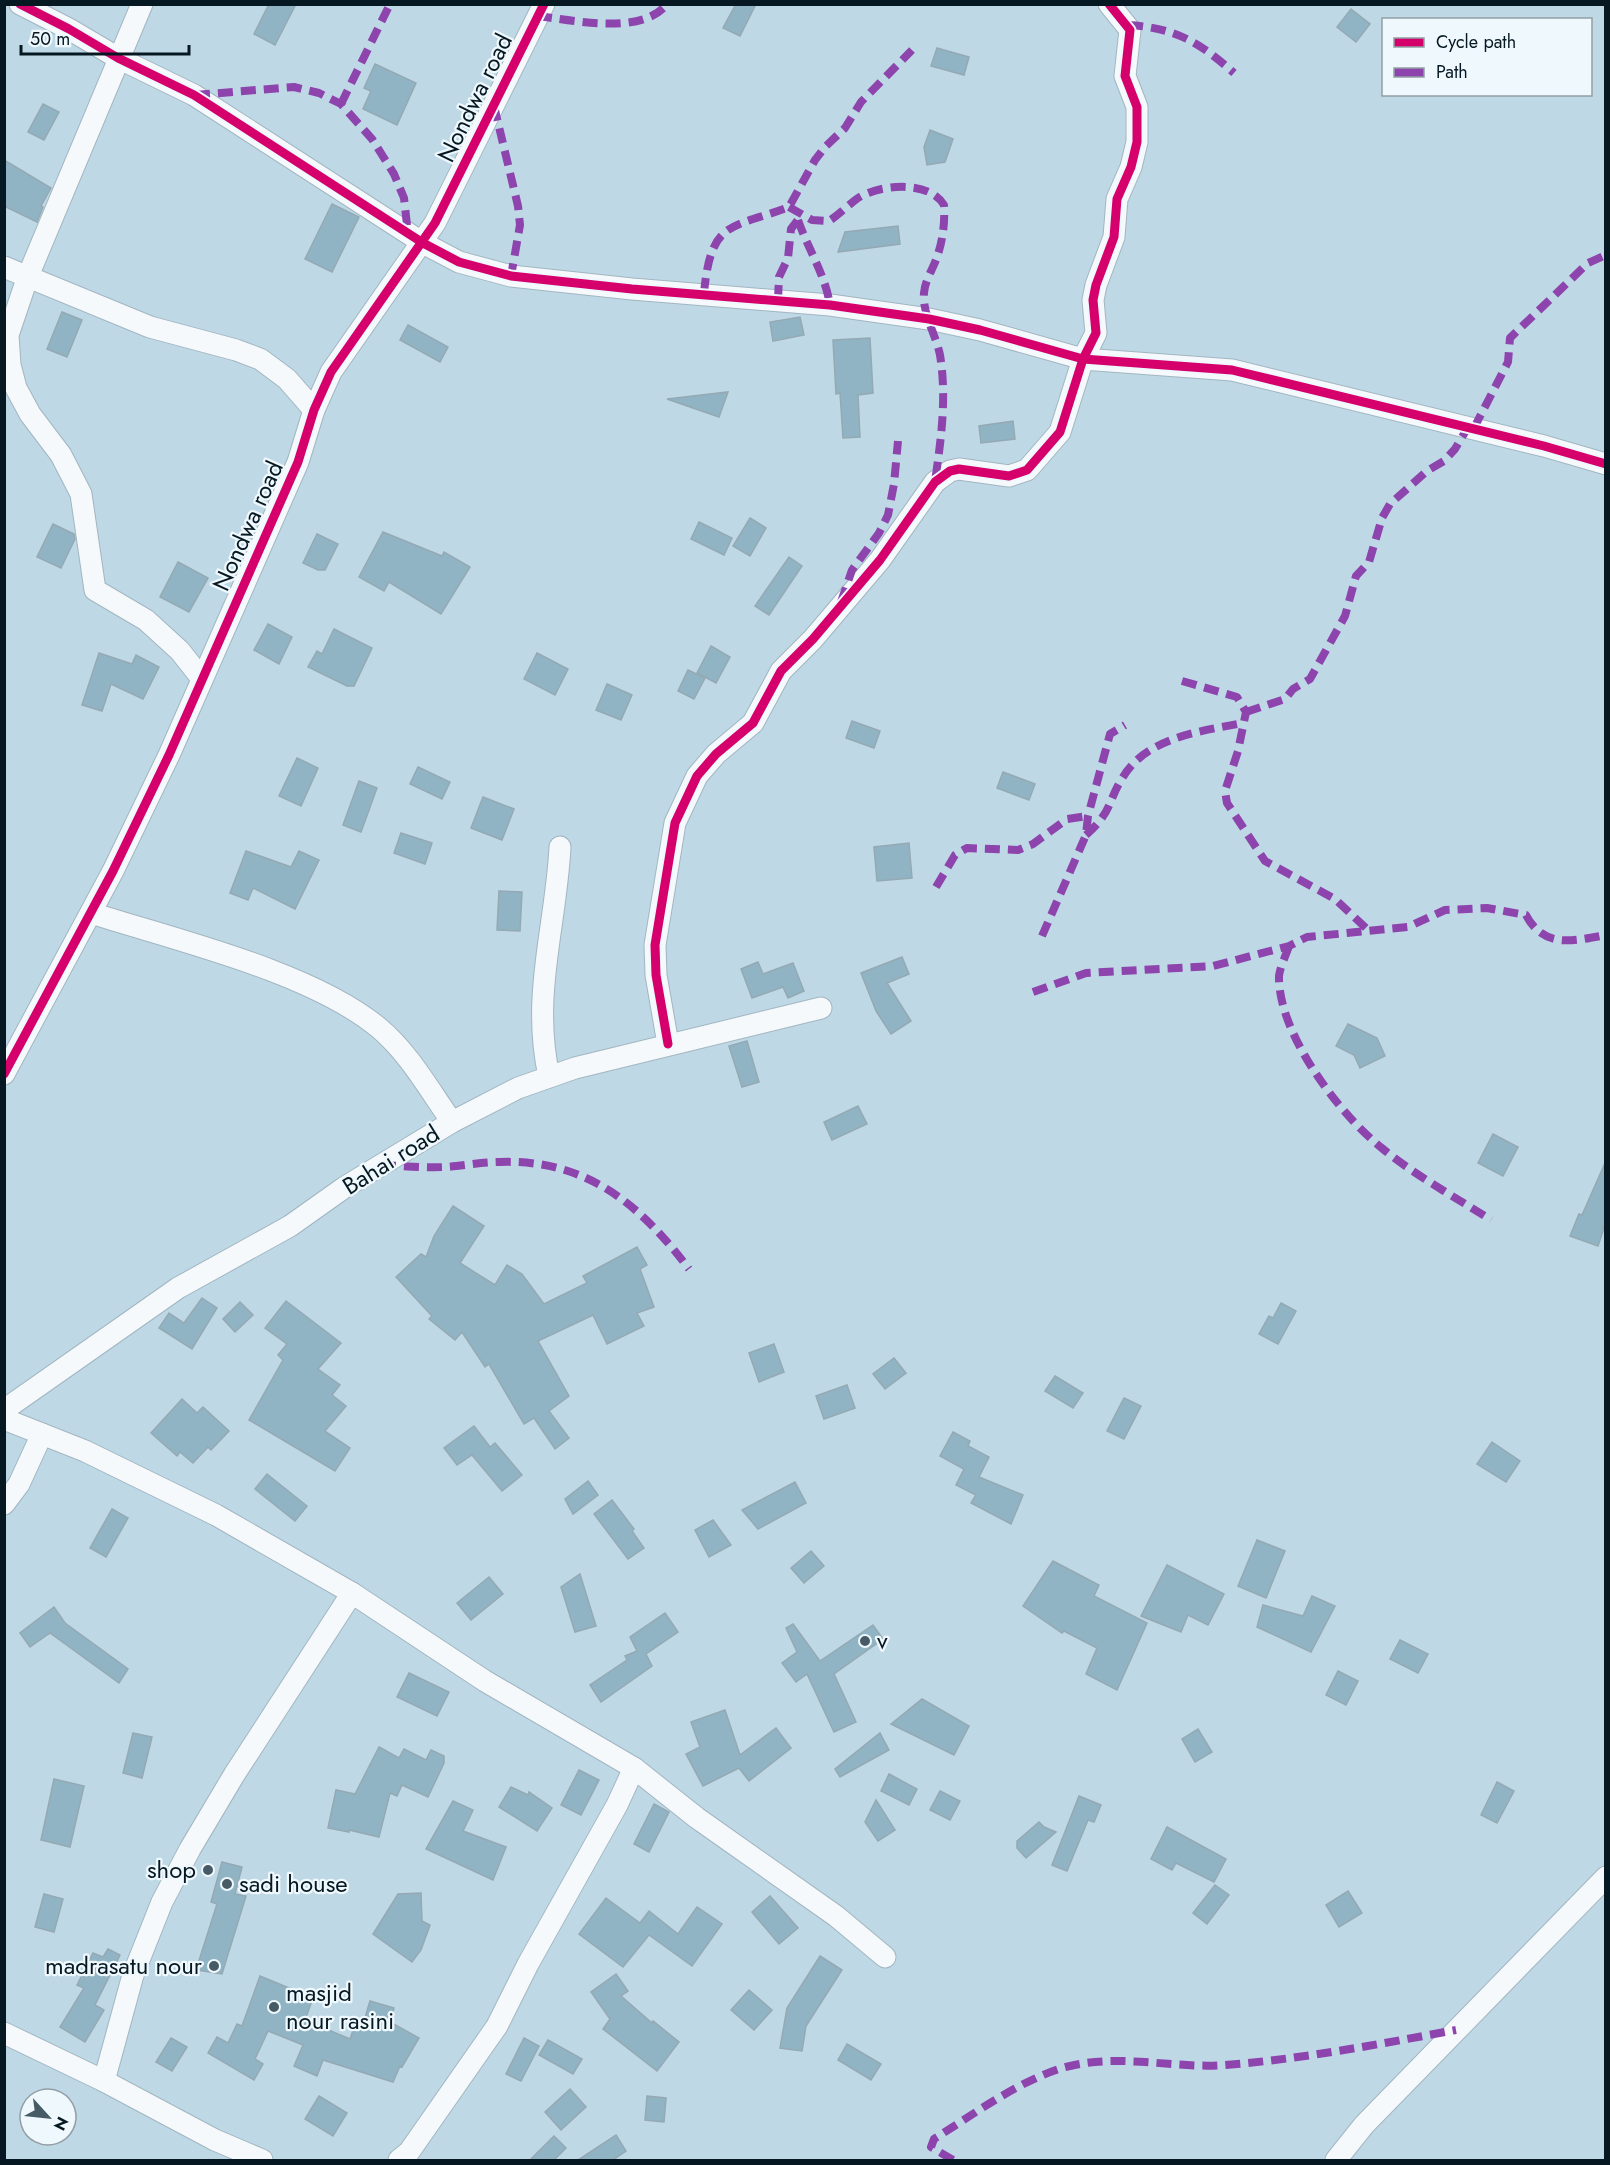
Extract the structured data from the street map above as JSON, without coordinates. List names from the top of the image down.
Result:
{
  "streets": {
    "street": ["Nondwa road", "Bahai road"]
  },
  "places": [
    "v",
    "shop",
    "sadi house",
    "madrasatu nour",
    "masjid nour rasini"
  ],
  "legend": ["Cycle path", "Path"],
  "scale_bar": "50 m",
  "north": "bottom right"
}
